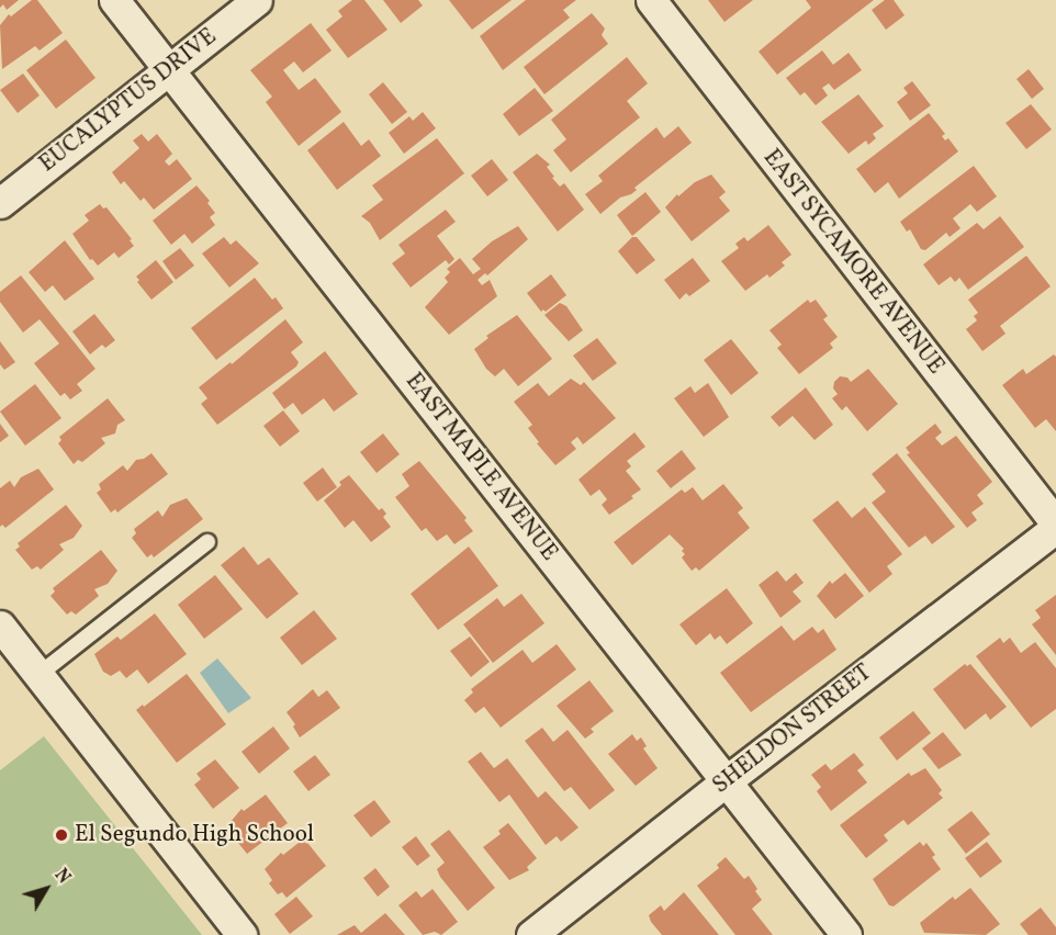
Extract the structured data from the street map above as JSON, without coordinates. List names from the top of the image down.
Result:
{
  "streets": {
    "street": [
      "EUCALYPTUS DRIVE",
      "EAST SYCAMORE AVENUE",
      "EAST MAPLE AVENUE",
      "SHELDON STREET"
    ]
  },
  "crossings": [
    ["EUCALYPTUS DRIVE", "EAST MAPLE AVENUE"],
    ["EAST SYCAMORE AVENUE", "SHELDON STREET"],
    ["EAST MAPLE AVENUE", "SHELDON STREET"]
  ],
  "places": ["El Segundo High School"],
  "north": "top right"
}
